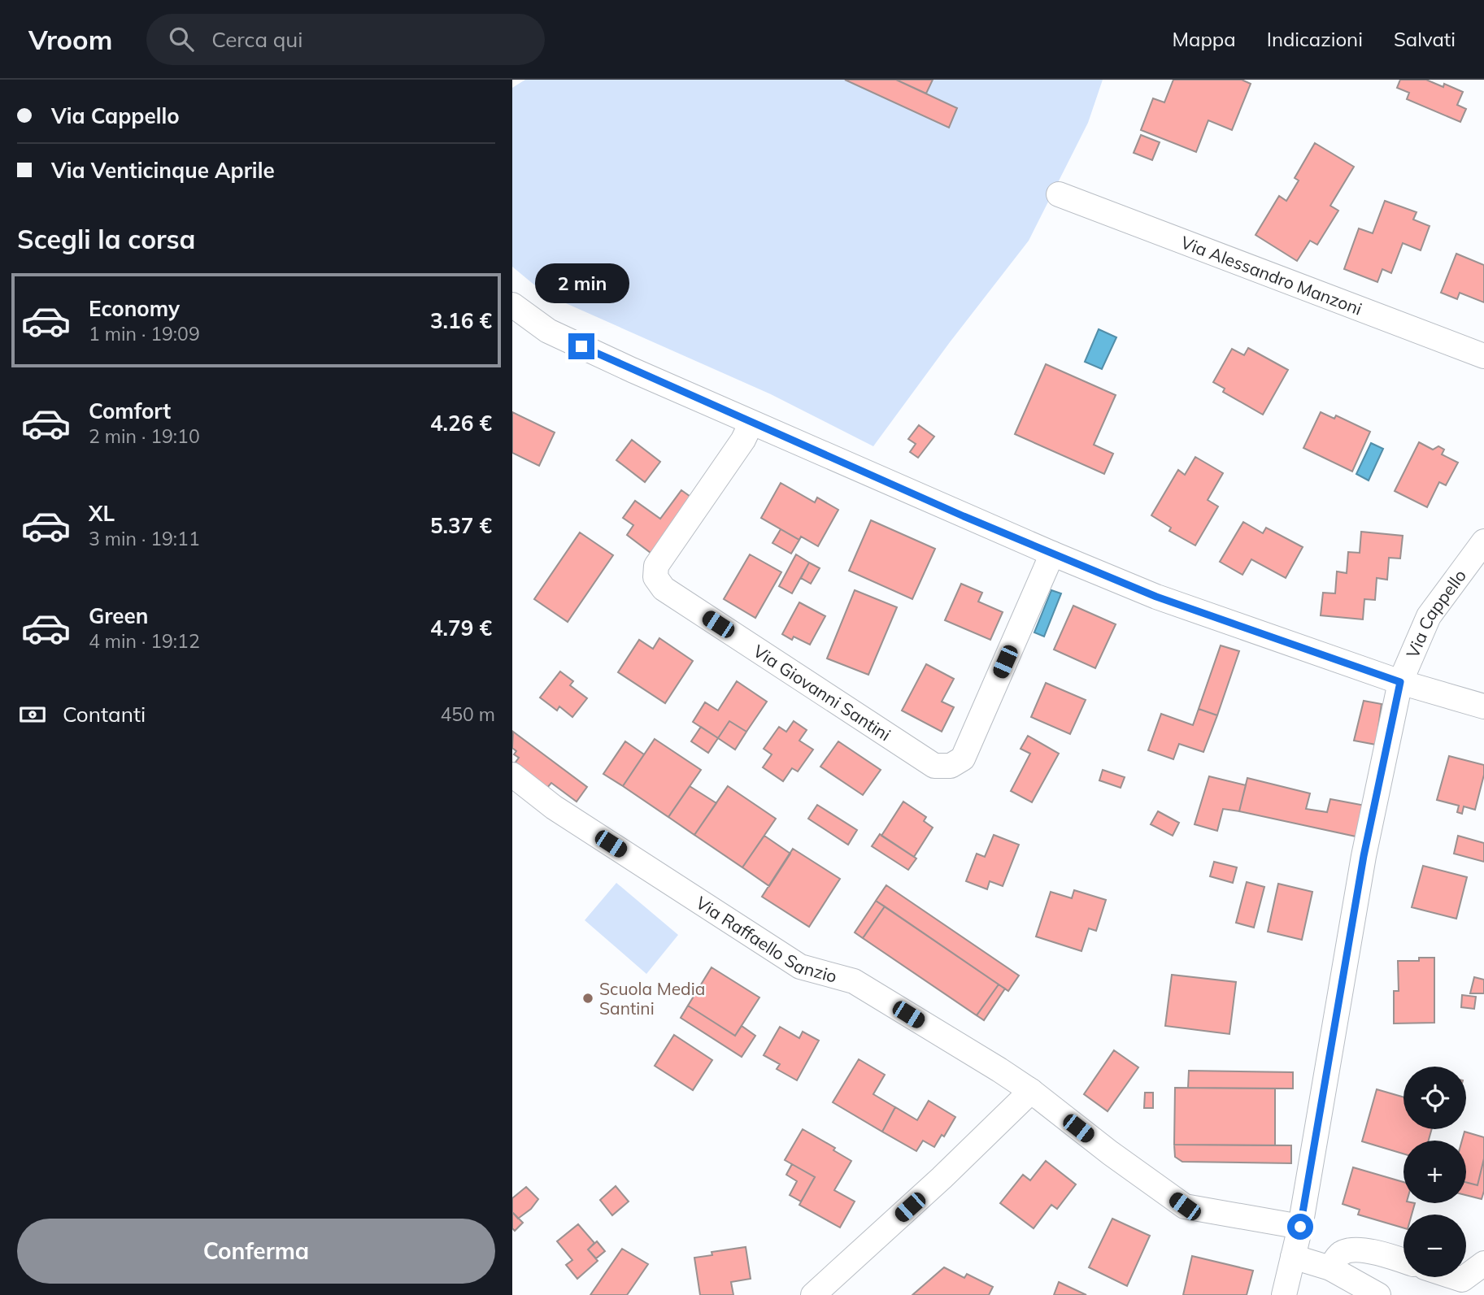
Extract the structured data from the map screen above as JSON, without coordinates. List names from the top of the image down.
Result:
{
  "streets": {
    "street": [
      "Via Alessandro Manzoni",
      "Via Cappello",
      "Via Giovanni Santini",
      "Via Raffaello Sanzio"
    ]
  },
  "crossings": [
    ["Via Cappello", "Via Raffaello Sanzio"]
  ],
  "places": ["Scuola Media Santini"],
  "page": {
    "header": "Vroom",
    "search": "Cerca qui",
    "nav": ["Mappa", "Indicazioni", "Salvati"],
    "banner": ["Via Cappello", "Via Venticinque Aprile"],
    "heading": "Scegli la corsa",
    "bubble": "2 min",
    "list": [
      {
        "name": "Economy",
        "note": "1 min · 19:09",
        "value": "3.16 €"
      },
      {
        "name": "Comfort",
        "note": "2 min · 19:10",
        "value": "4.26 €"
      },
      {
        "name": "XL",
        "note": "3 min · 19:11",
        "value": "5.37 €"
      },
      {
        "name": "Green",
        "note": "4 min · 19:12",
        "value": "4.79 €"
      }
    ],
    "pay": ["Contanti", "450 m"],
    "map_buttons": ["+", "−"],
    "buttons": "Conferma"
  }
}
